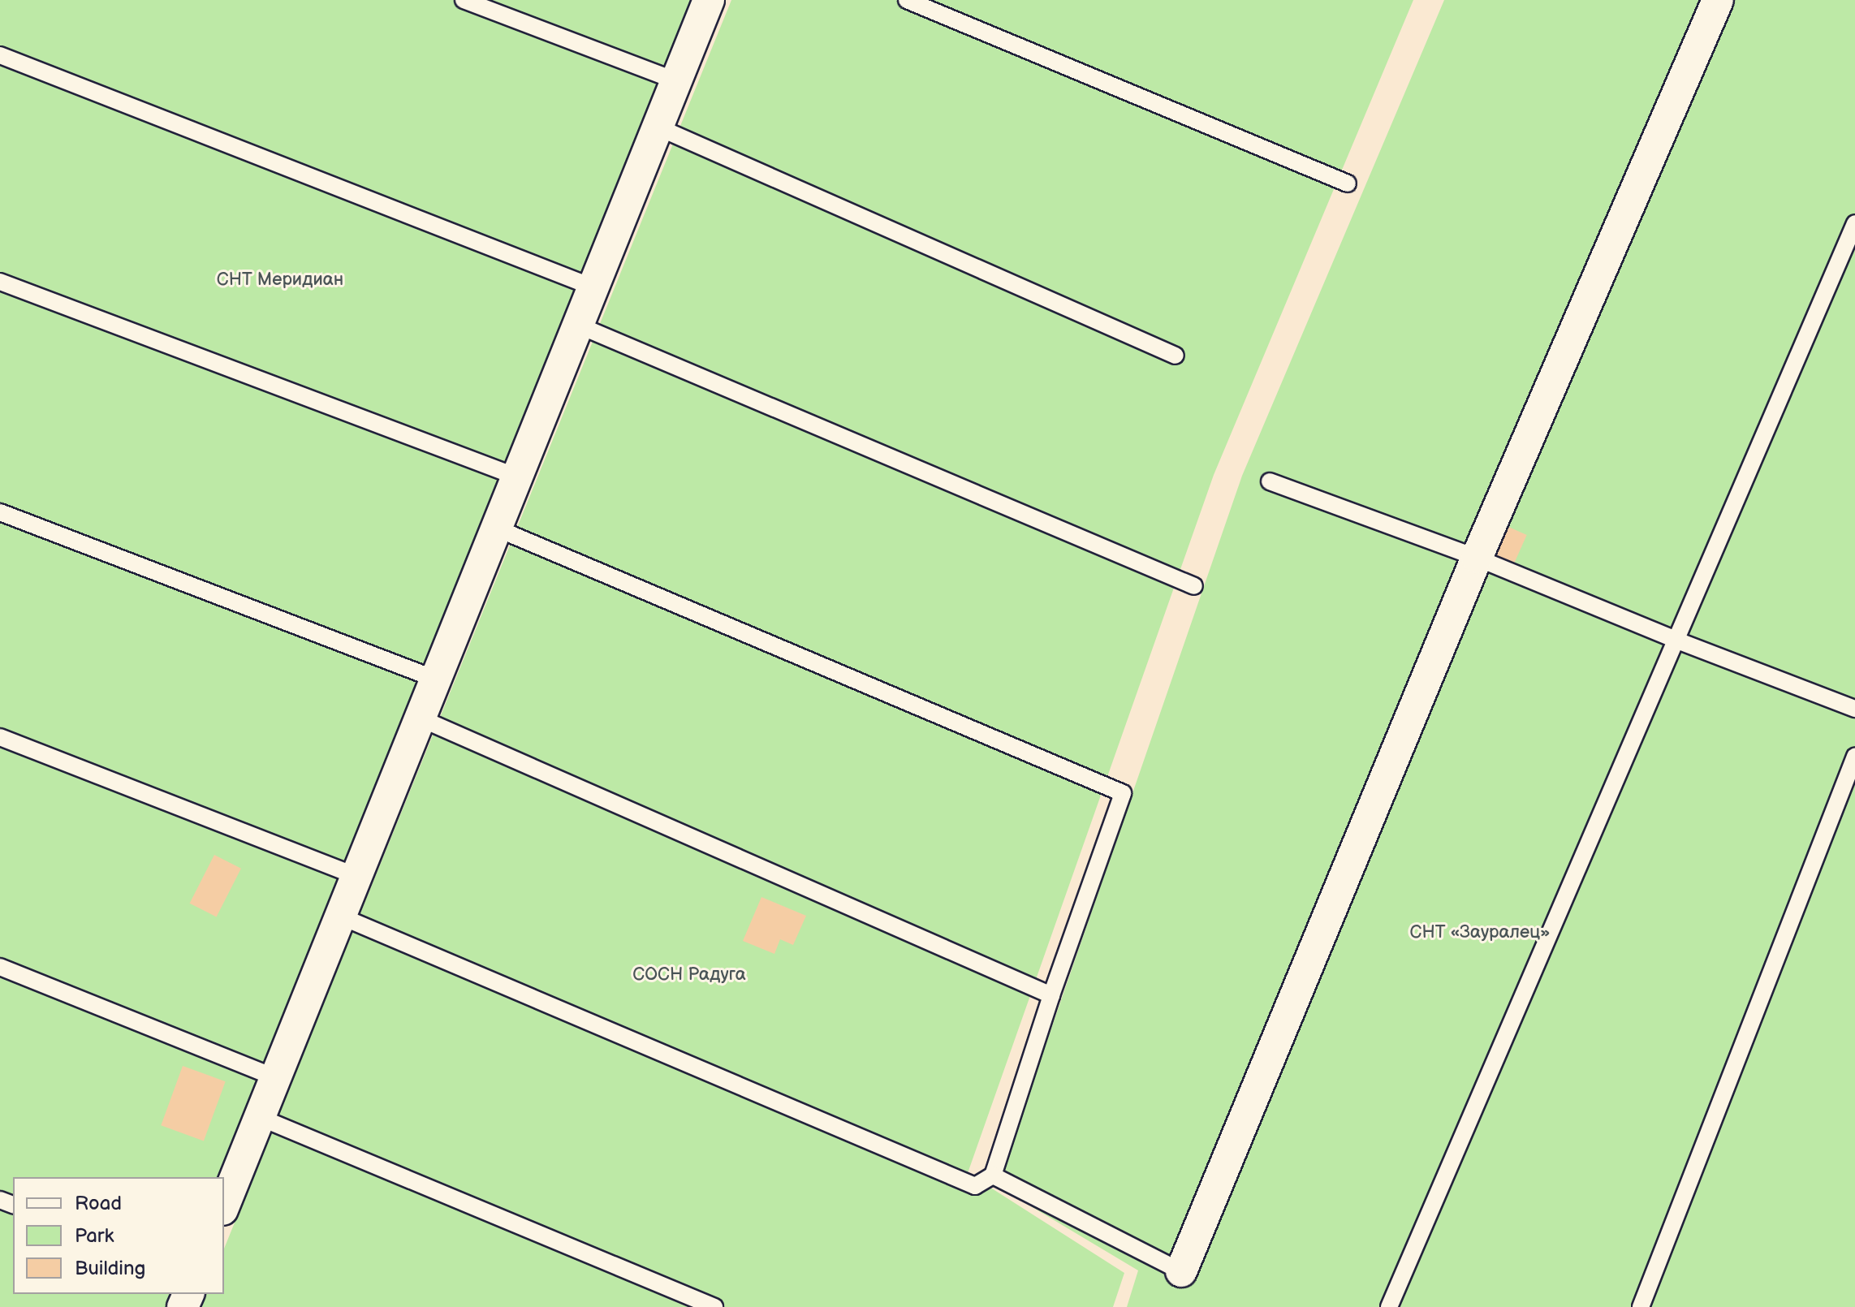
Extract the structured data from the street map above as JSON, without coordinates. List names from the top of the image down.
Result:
{
  "parks": ["СНТ Меридиан", "СНТ «Зауралец»", "СОСН Радуга"],
  "legend": ["Road", "Park", "Building"]
}
